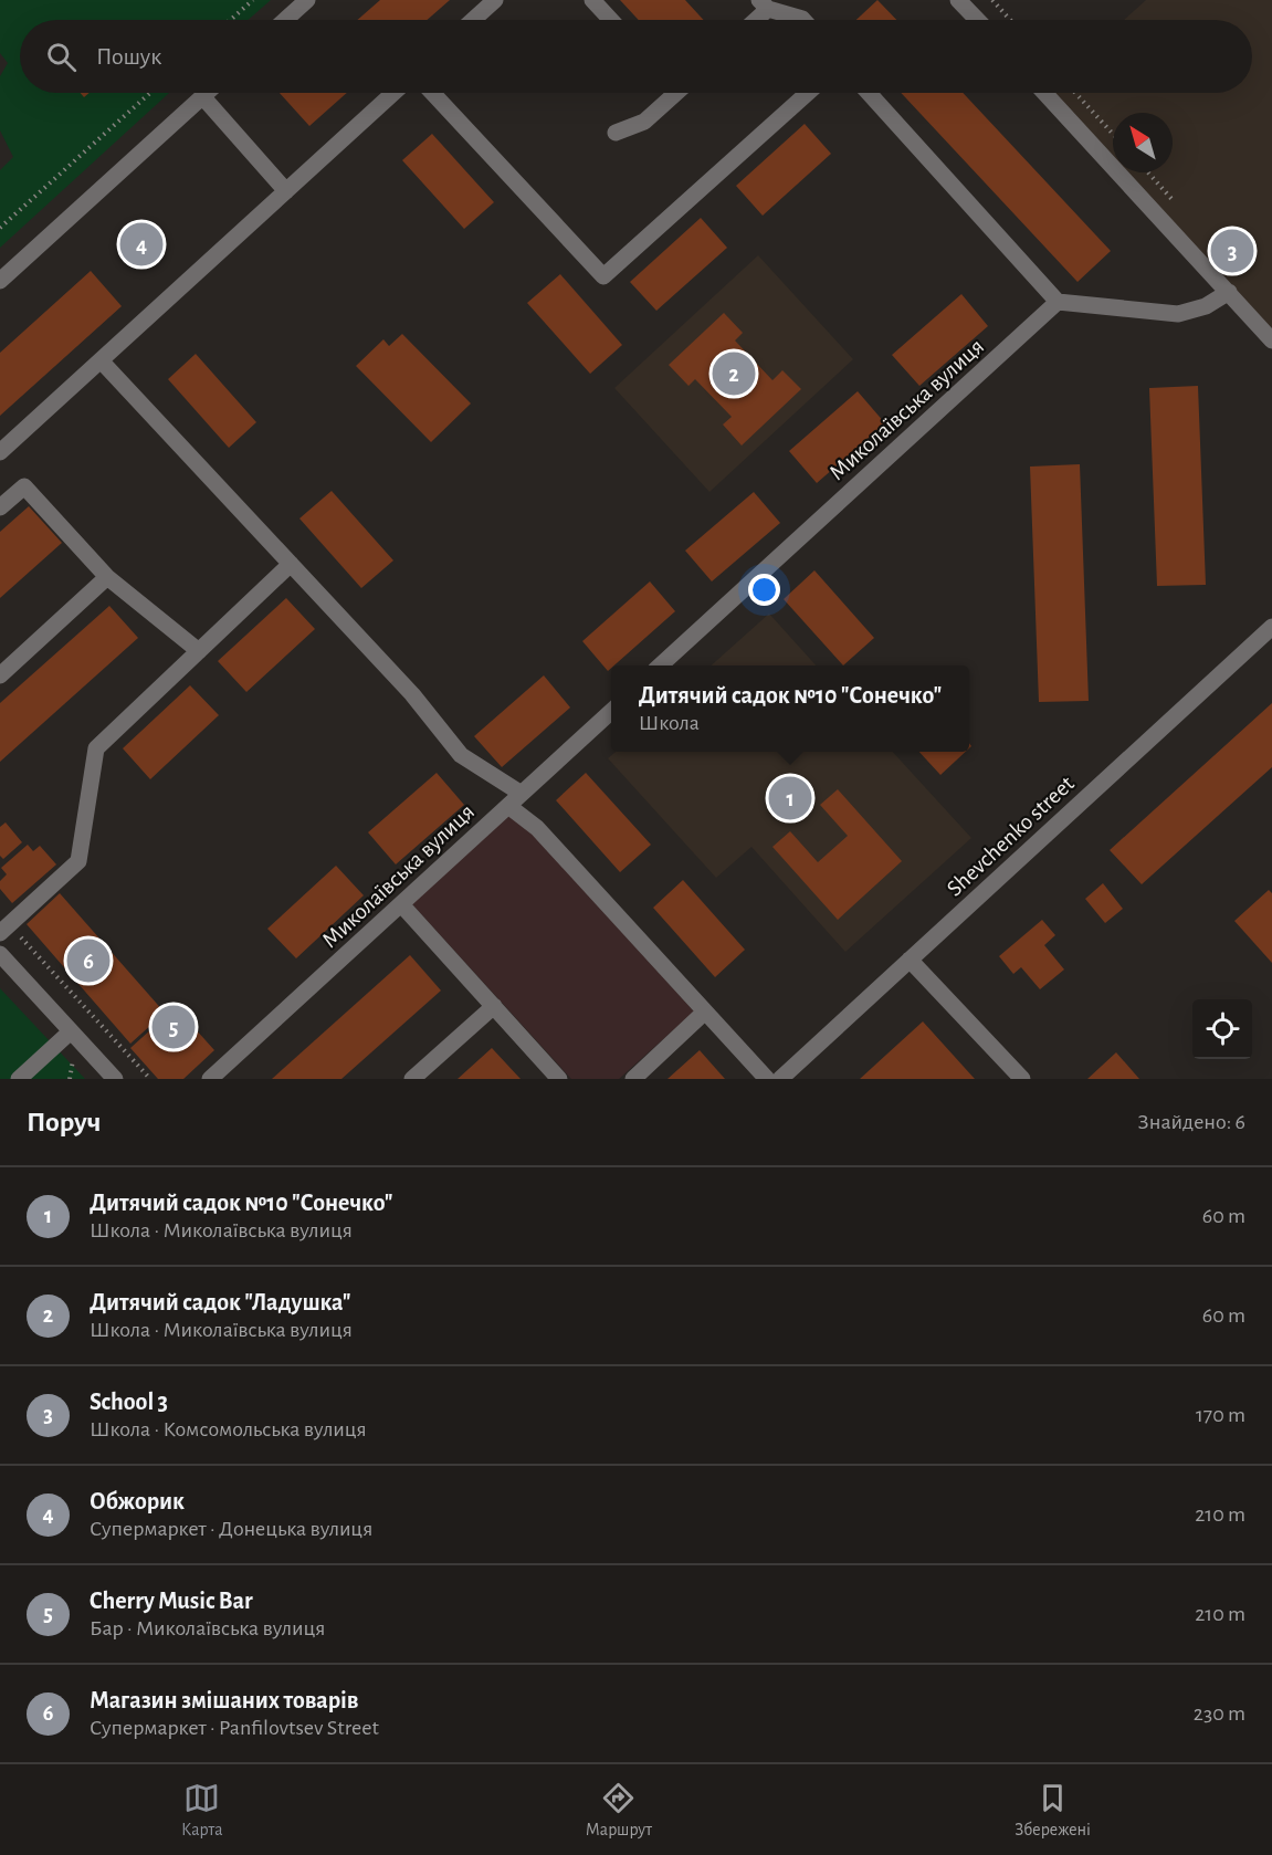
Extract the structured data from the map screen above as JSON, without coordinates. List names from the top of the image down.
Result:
{
  "streets": {
    "street": ["Миколаївська вулиця", "Shevchenko street"]
  },
  "north": "top left",
  "page": {
    "search": "Пошук",
    "pins": [
      "4",
      "3",
      "2",
      "1",
      "6",
      "5"
    ],
    "popup": ["Дитячий садок №10 \"Сонечко\"", "Школа"],
    "heading": ["Поруч", "Знайдено: 6"],
    "list": [
      {
        "mark": "1",
        "name": "Дитячий садок №10 \"Сонечко\"",
        "note": "Школа · Миколаївська вулиця",
        "value": "60 m"
      },
      {
        "mark": "2",
        "name": "Дитячий садок \"Ладушка\"",
        "note": "Школа · Миколаївська вулиця",
        "value": "60 m"
      },
      {
        "mark": "3",
        "name": "School 3",
        "note": "Школа · Комсомольська вулиця",
        "value": "170 m"
      },
      {
        "mark": "4",
        "name": "Обжорик",
        "note": "Супермаркет · Донецька вулиця",
        "value": "210 m"
      },
      {
        "mark": "5",
        "name": "Cherry Music Bar",
        "note": "Бар · Миколаївська вулиця",
        "value": "210 m"
      },
      {
        "mark": "6",
        "name": "Магазин змішаних товарів",
        "note": "Супермаркет · Panfilovtsev Street",
        "value": "230 m"
      }
    ],
    "nav": ["Карта", "Маршрут", "Збережені"]
  }
}
